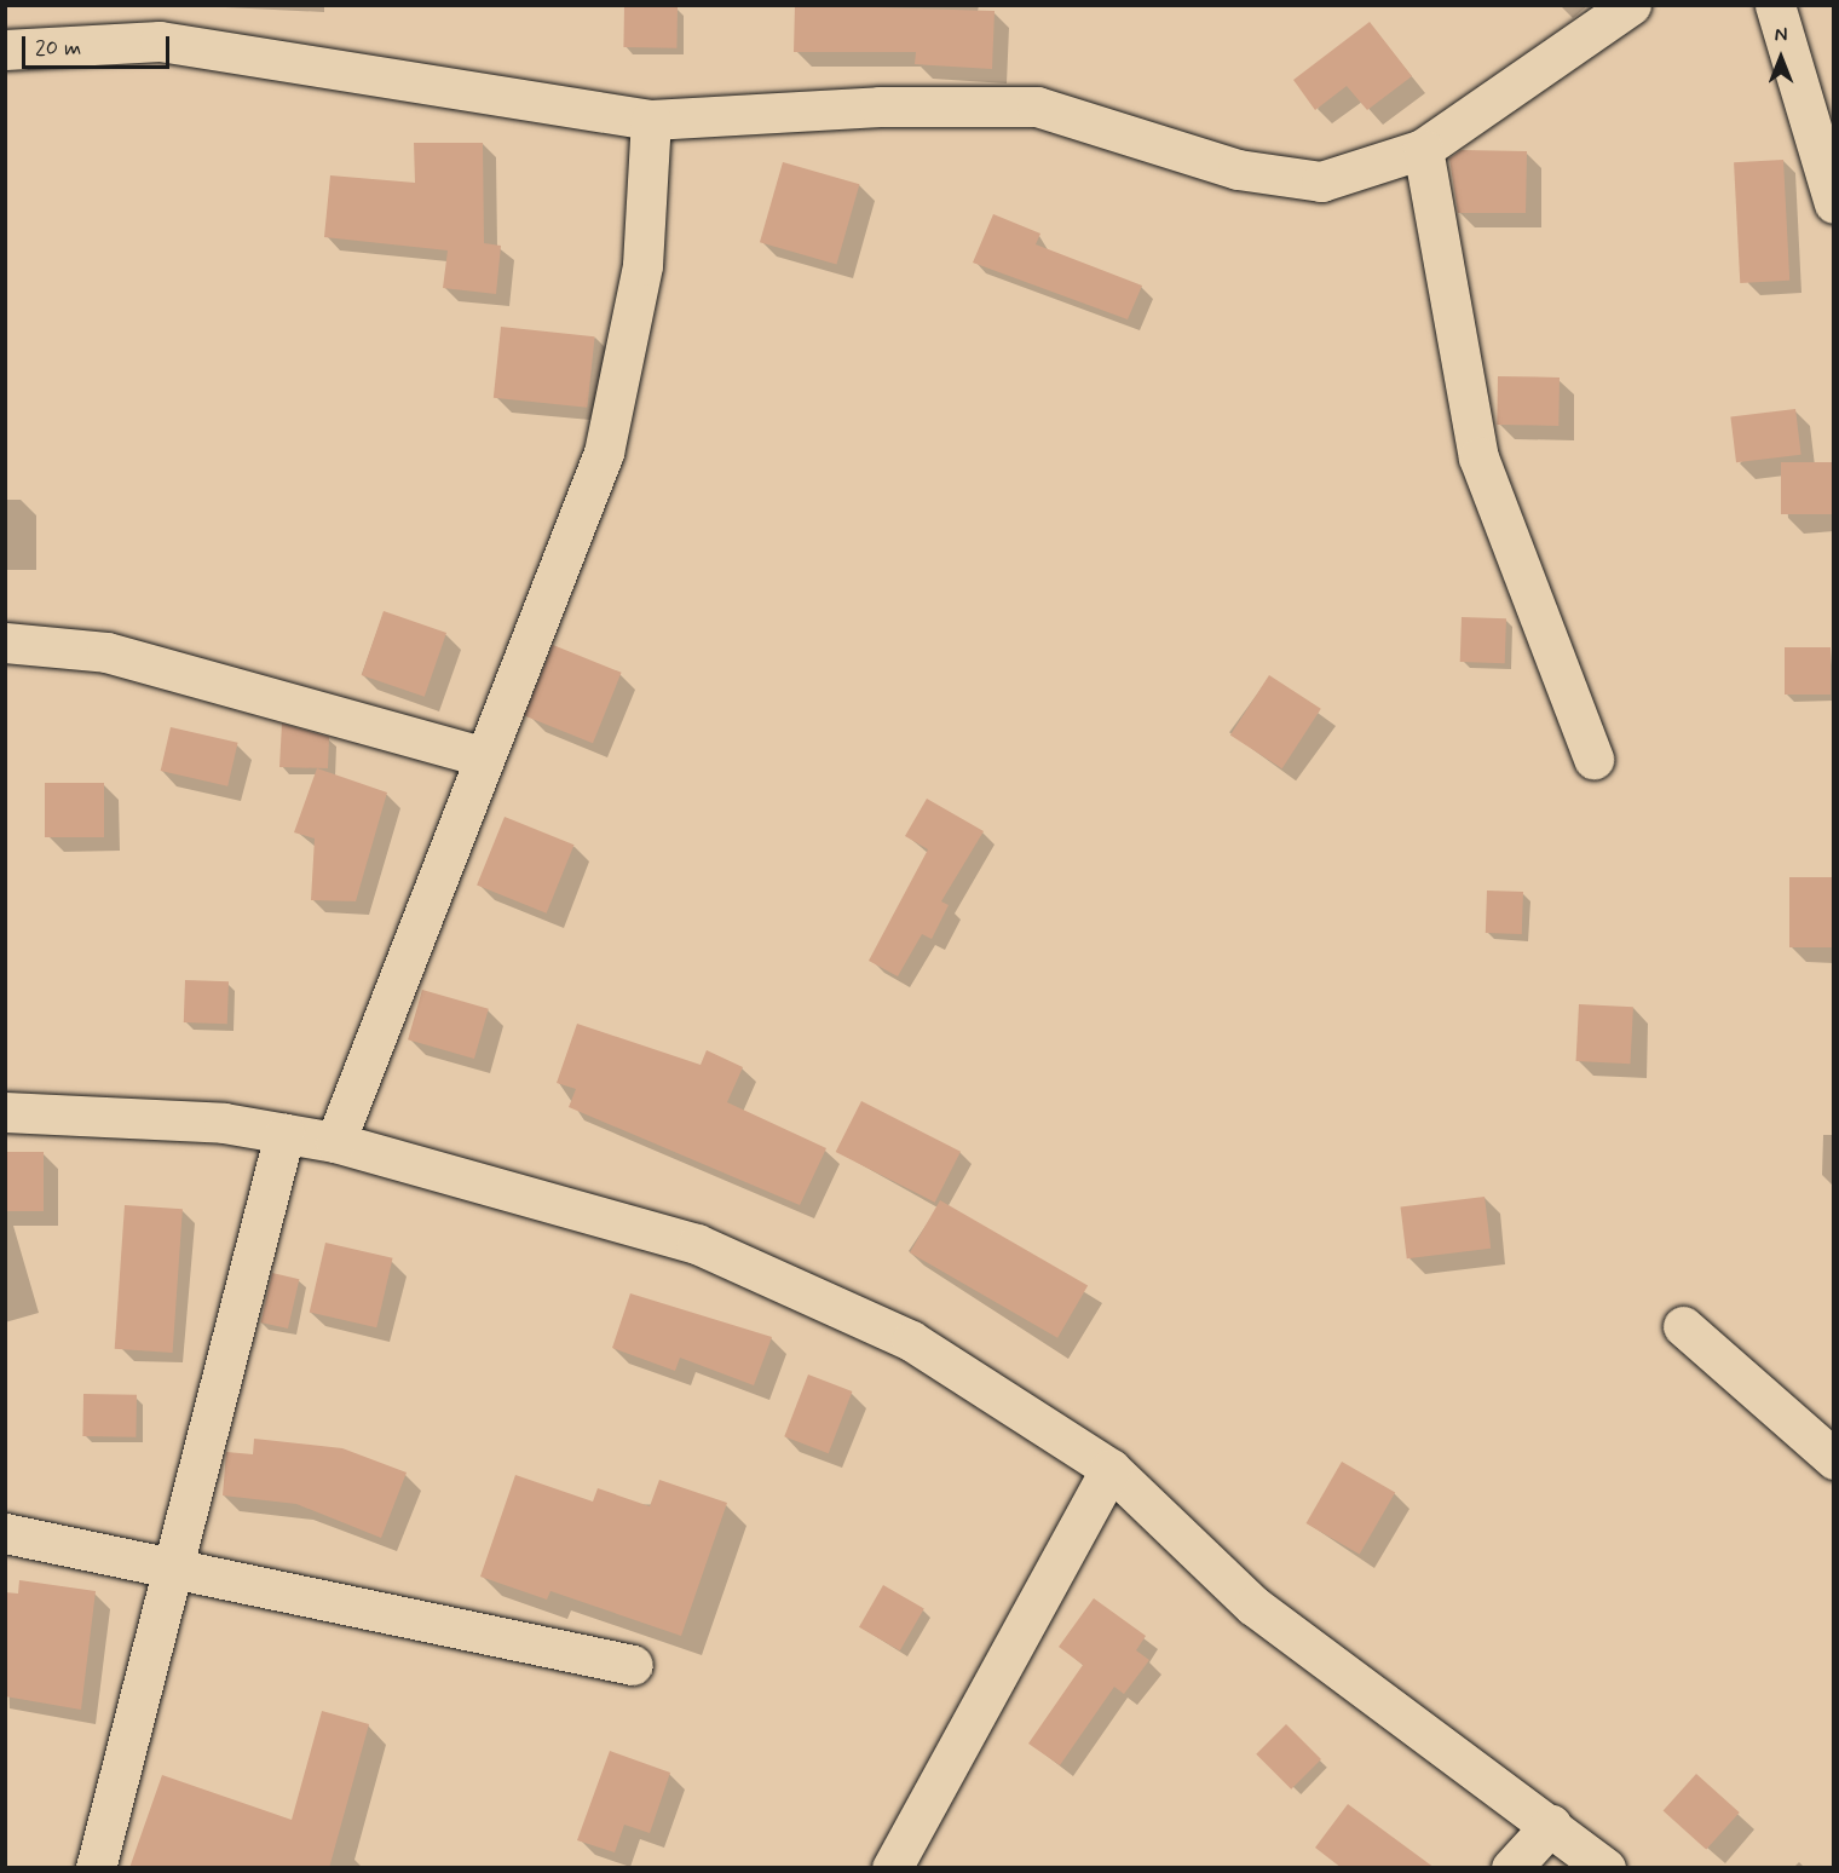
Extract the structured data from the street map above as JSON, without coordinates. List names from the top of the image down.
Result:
{
  "scale_bar": "20 m",
  "north": "top"
}
